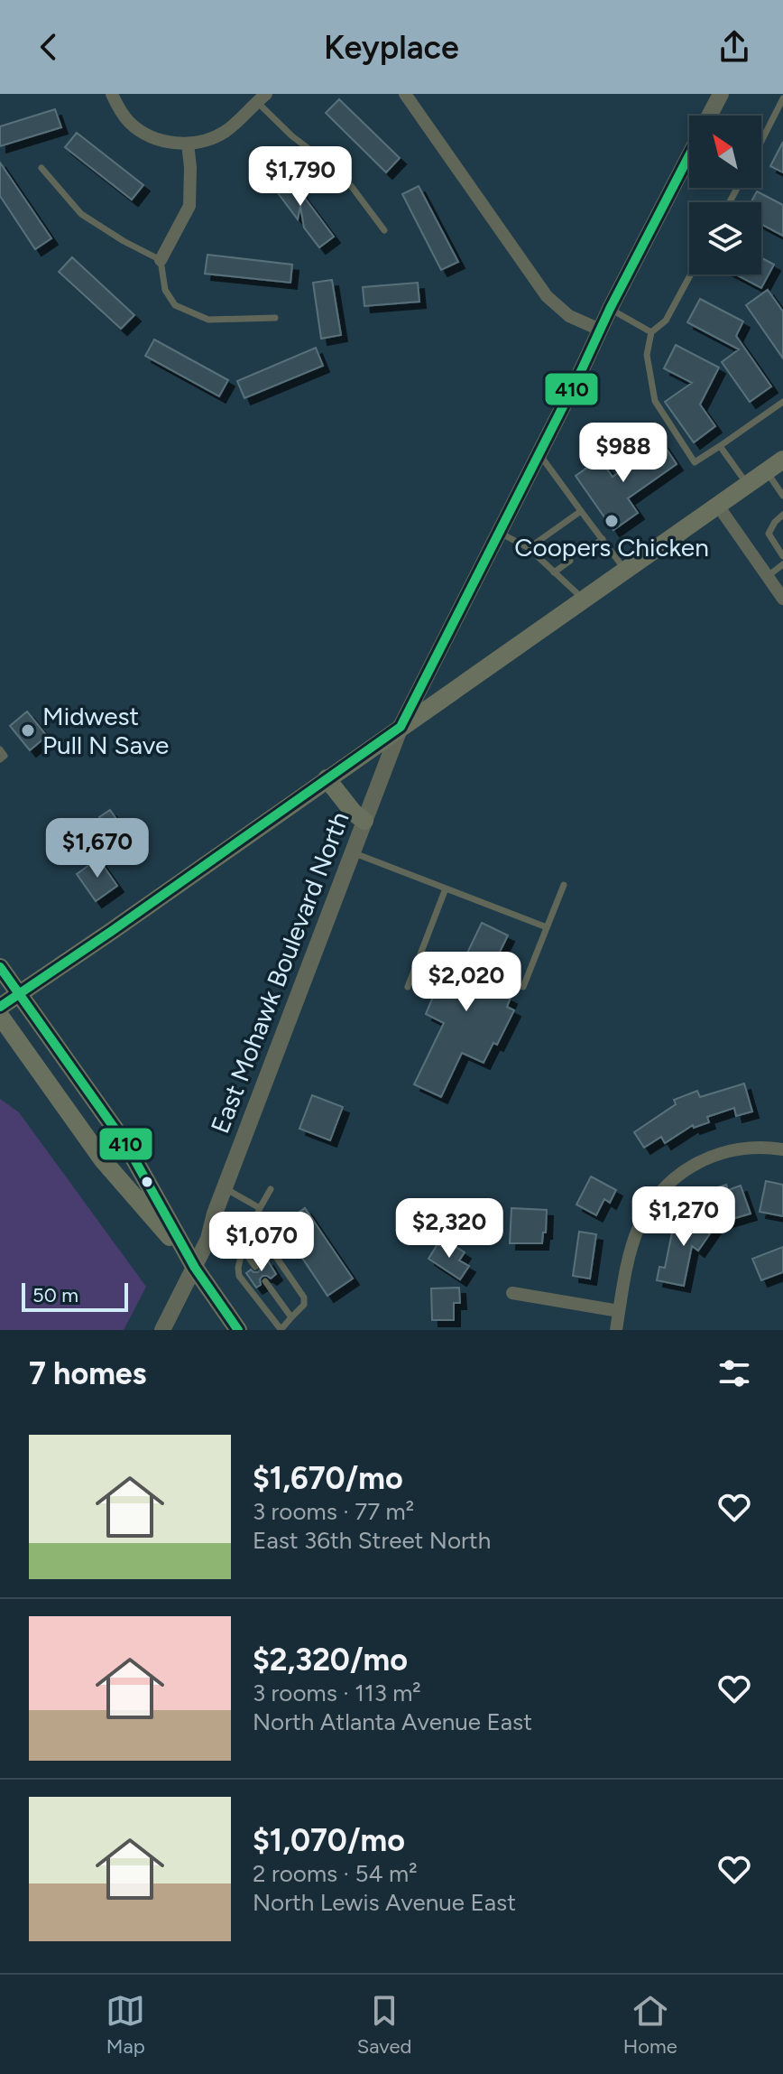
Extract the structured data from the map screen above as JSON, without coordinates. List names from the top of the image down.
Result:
{
  "streets": {
    "street": ["East Mohawk Boulevard North"]
  },
  "places": ["Coopers Chicken", "Midwest Pull N Save"],
  "lines": ["transit line 410"],
  "scale_bar": "50 m",
  "north": "top left",
  "page": {
    "header": "Keyplace",
    "price": [
      "$1,790",
      "$988",
      "$1,670",
      "$2,020",
      "$1,270",
      "$2,320",
      "$1,070"
    ],
    "scale": "50 m",
    "heading": "7 homes",
    "list": [
      {
        "name": "$1,670/mo",
        "note": "3 rooms · 77 m² · East 36th Street North"
      },
      {
        "name": "$2,320/mo",
        "note": "3 rooms · 113 m² · North Atlanta Avenue East"
      },
      {
        "name": "$1,070/mo",
        "note": "2 rooms · 54 m² · North Lewis Avenue East"
      }
    ],
    "tabs": ["Map", "Saved", "Home"]
  }
}
